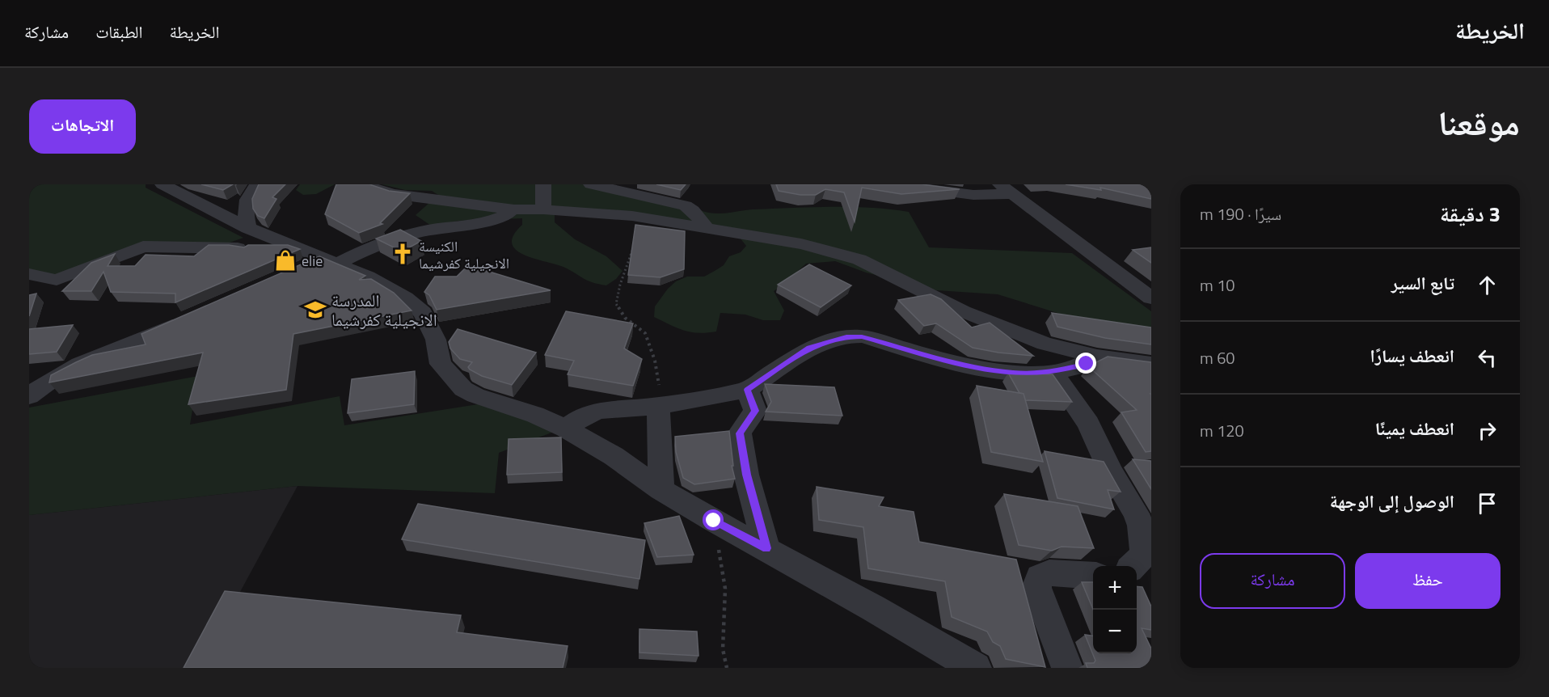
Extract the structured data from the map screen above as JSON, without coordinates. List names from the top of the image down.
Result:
{
  "places": {
    "church": ["الكنيسة الانجيلية كفرشيما"],
    "shop": ["elie"],
    "school or university": ["المدرسة الانجيلية كفرشيما"]
  },
  "page": {
    "header": "الخريطة",
    "nav": ["الخريطة", "الطبقات", "مشاركة"],
    "title": "موقعنا",
    "buttons": [
      "الاتجاهات",
      ["حفظ", "مشاركة"]
    ],
    "heading": ["3 دقيقة", "سيرًا · 190 m"],
    "list": [
      ["تابع السير", "10 m"],
      ["انعطف يسارًا", "60 m"],
      ["انعطف يمينًا", "120 m"],
      "الوصول إلى الوجهة"
    ],
    "map_buttons": ["+", "−"]
  }
}
